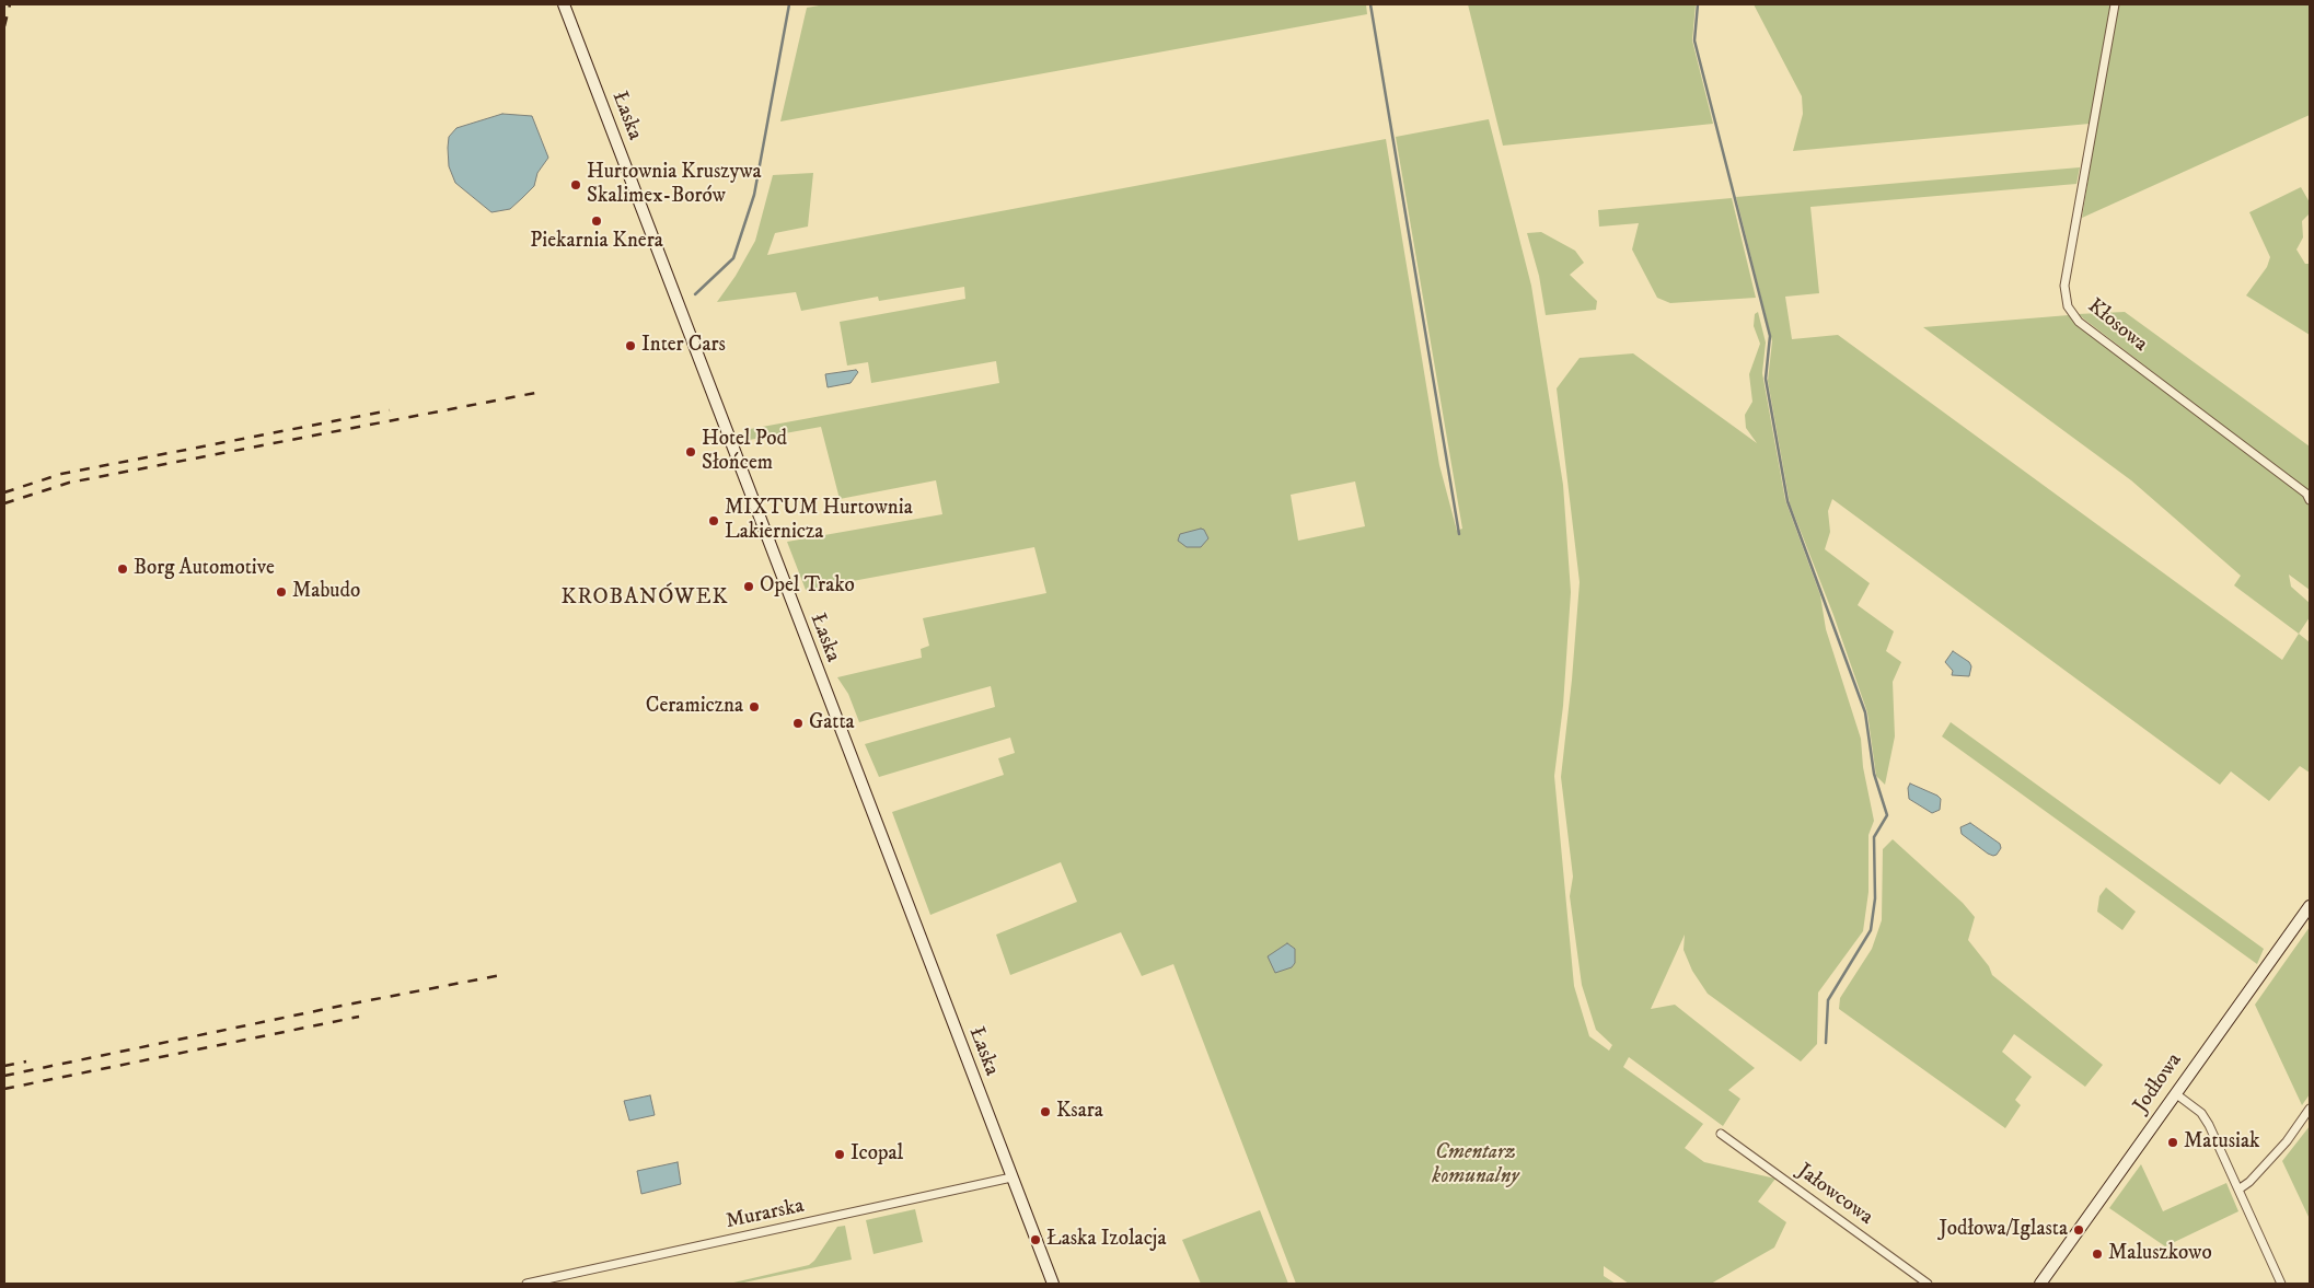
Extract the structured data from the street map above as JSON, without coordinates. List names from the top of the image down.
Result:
{
  "streets": {
    "main road": ["Łaska", "Jodłowa"],
    "street": ["Kłosowa", "Jałowcowa", "Murarska"]
  },
  "crossings": [
    ["Łaska", "Murarska"]
  ],
  "districts": ["KROBANÓWEK"],
  "parks": ["Cmentarz komunalny"],
  "places": [
    "Hurtownia Kruszywa Skalimex-Borów",
    "Piekarnia Knera",
    "Inter Cars",
    "Hotel Pod Słońcem",
    "MIXTUM Hurtownia Lakiernicza",
    "Borg Automotive",
    "Opel Trako",
    "Mabudo",
    "Ceramiczna",
    "Gatta",
    "Ksara",
    "Matusiak",
    "Icopal",
    "Jodłowa/Iglasta",
    "Łaska Izolacja",
    "Maluszkowo"
  ]
}
